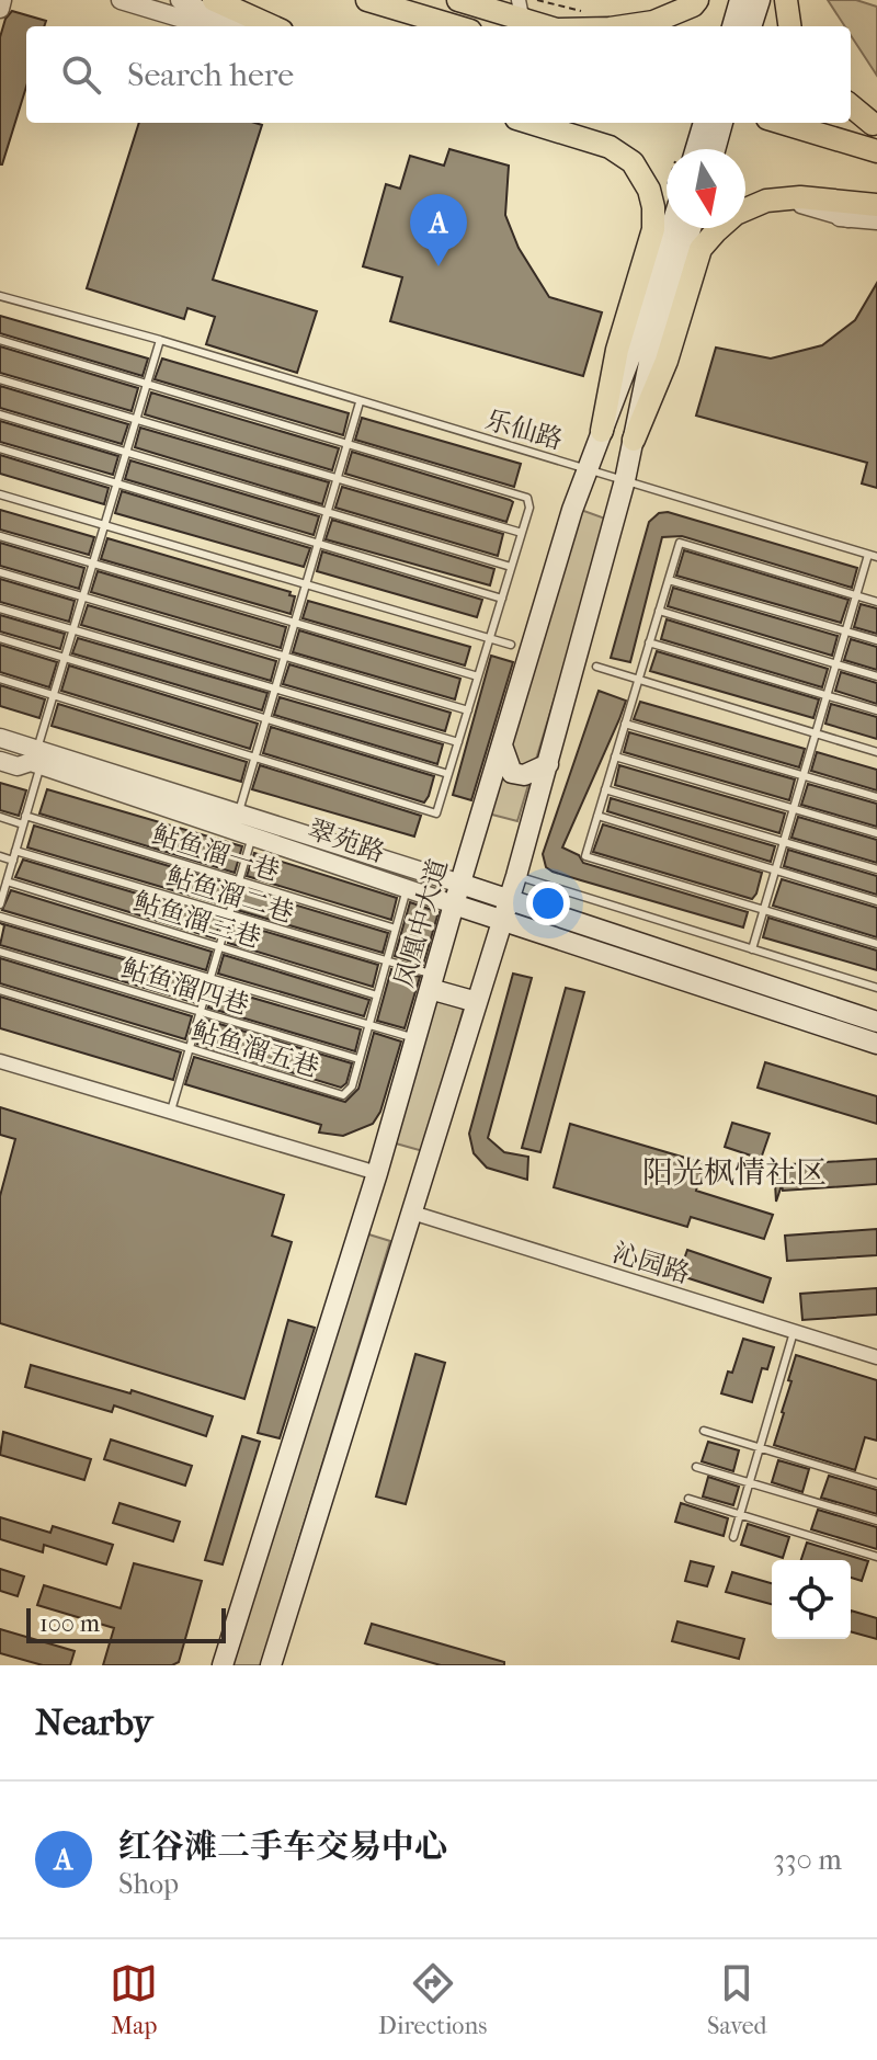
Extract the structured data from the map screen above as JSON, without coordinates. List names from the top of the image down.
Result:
{
  "streets": {
    "main road": ["翠苑路", "凤凰中大道"],
    "street": ["沁园路"],
    "lane": [
      "乐仙路",
      "鲇鱼溜一巷",
      "鲇鱼溜二巷",
      "鲇鱼溜三巷",
      "鲇鱼溜四巷",
      "鲇鱼溜五巷"
    ]
  },
  "crossings": [
    ["乐仙路", "凤凰中大道"],
    ["翠苑路", "凤凰中大道"],
    ["翠苑路", "鲇鱼溜五巷"],
    ["鲇鱼溜一巷", "鲇鱼溜五巷"],
    ["鲇鱼溜二巷", "凤凰中大道"],
    ["鲇鱼溜二巷", "鲇鱼溜五巷"],
    ["鲇鱼溜三巷", "鲇鱼溜五巷"],
    ["鲇鱼溜四巷", "鲇鱼溜五巷"]
  ],
  "districts": ["阳光枫情社区"],
  "scale_bar": "100 m",
  "north": "bottom",
  "page": {
    "search": "Search here",
    "pins": "A",
    "scale": "100 m",
    "heading": "Nearby",
    "list": [
      {
        "mark": "A",
        "name": "红谷滩二手车交易中心",
        "note": "Shop",
        "value": "330 m"
      }
    ],
    "nav": ["Map", "Directions", "Saved"]
  }
}
